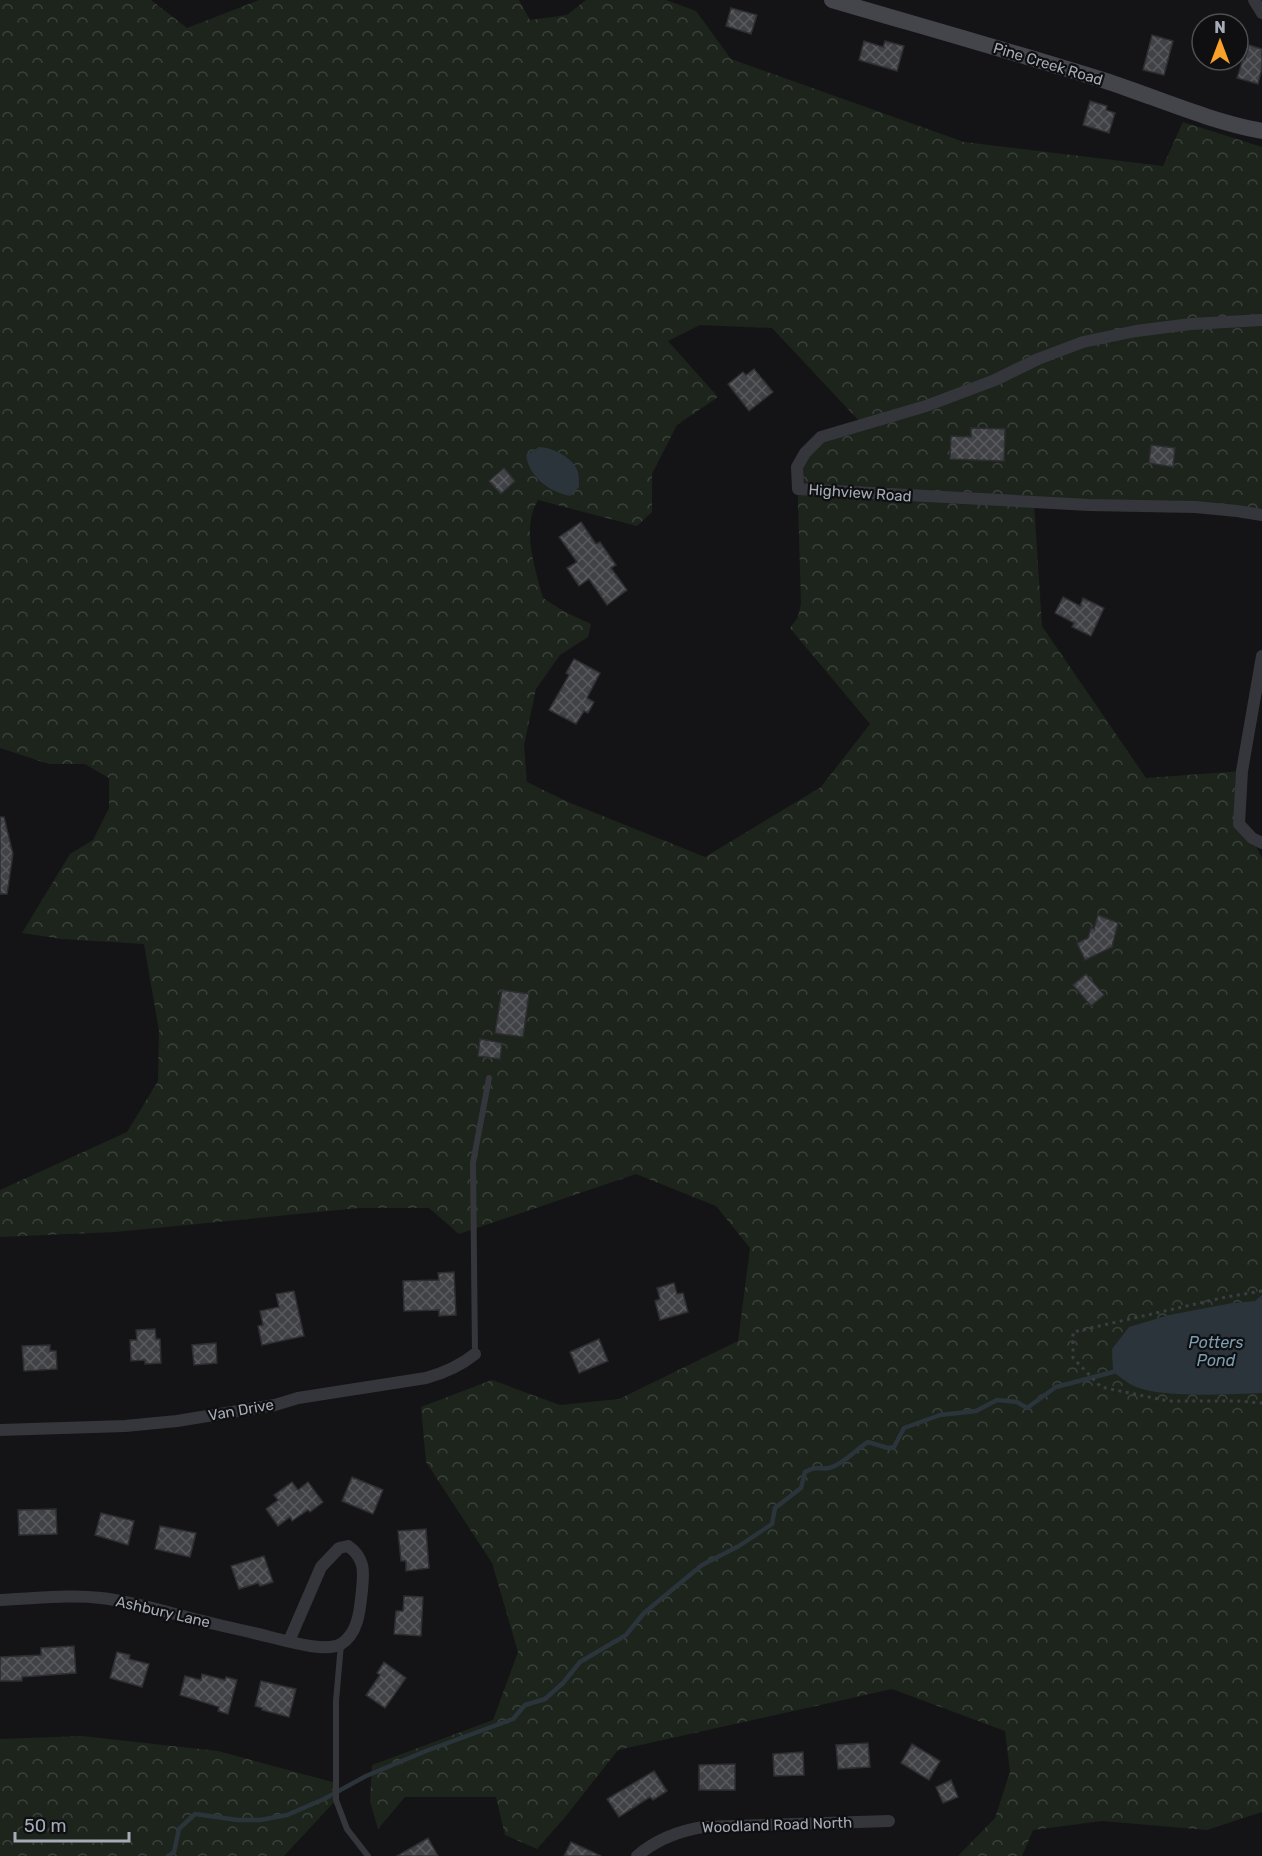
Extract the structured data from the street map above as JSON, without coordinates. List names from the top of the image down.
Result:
{
  "streets": {
    "street": [
      "Pine Creek Road",
      "Highview Road",
      "Van Drive",
      "Ashbury Lane",
      "Woodland Road North"
    ]
  },
  "water": ["Potters Pond"],
  "scale_bar": "50 m",
  "north": "top"
}
